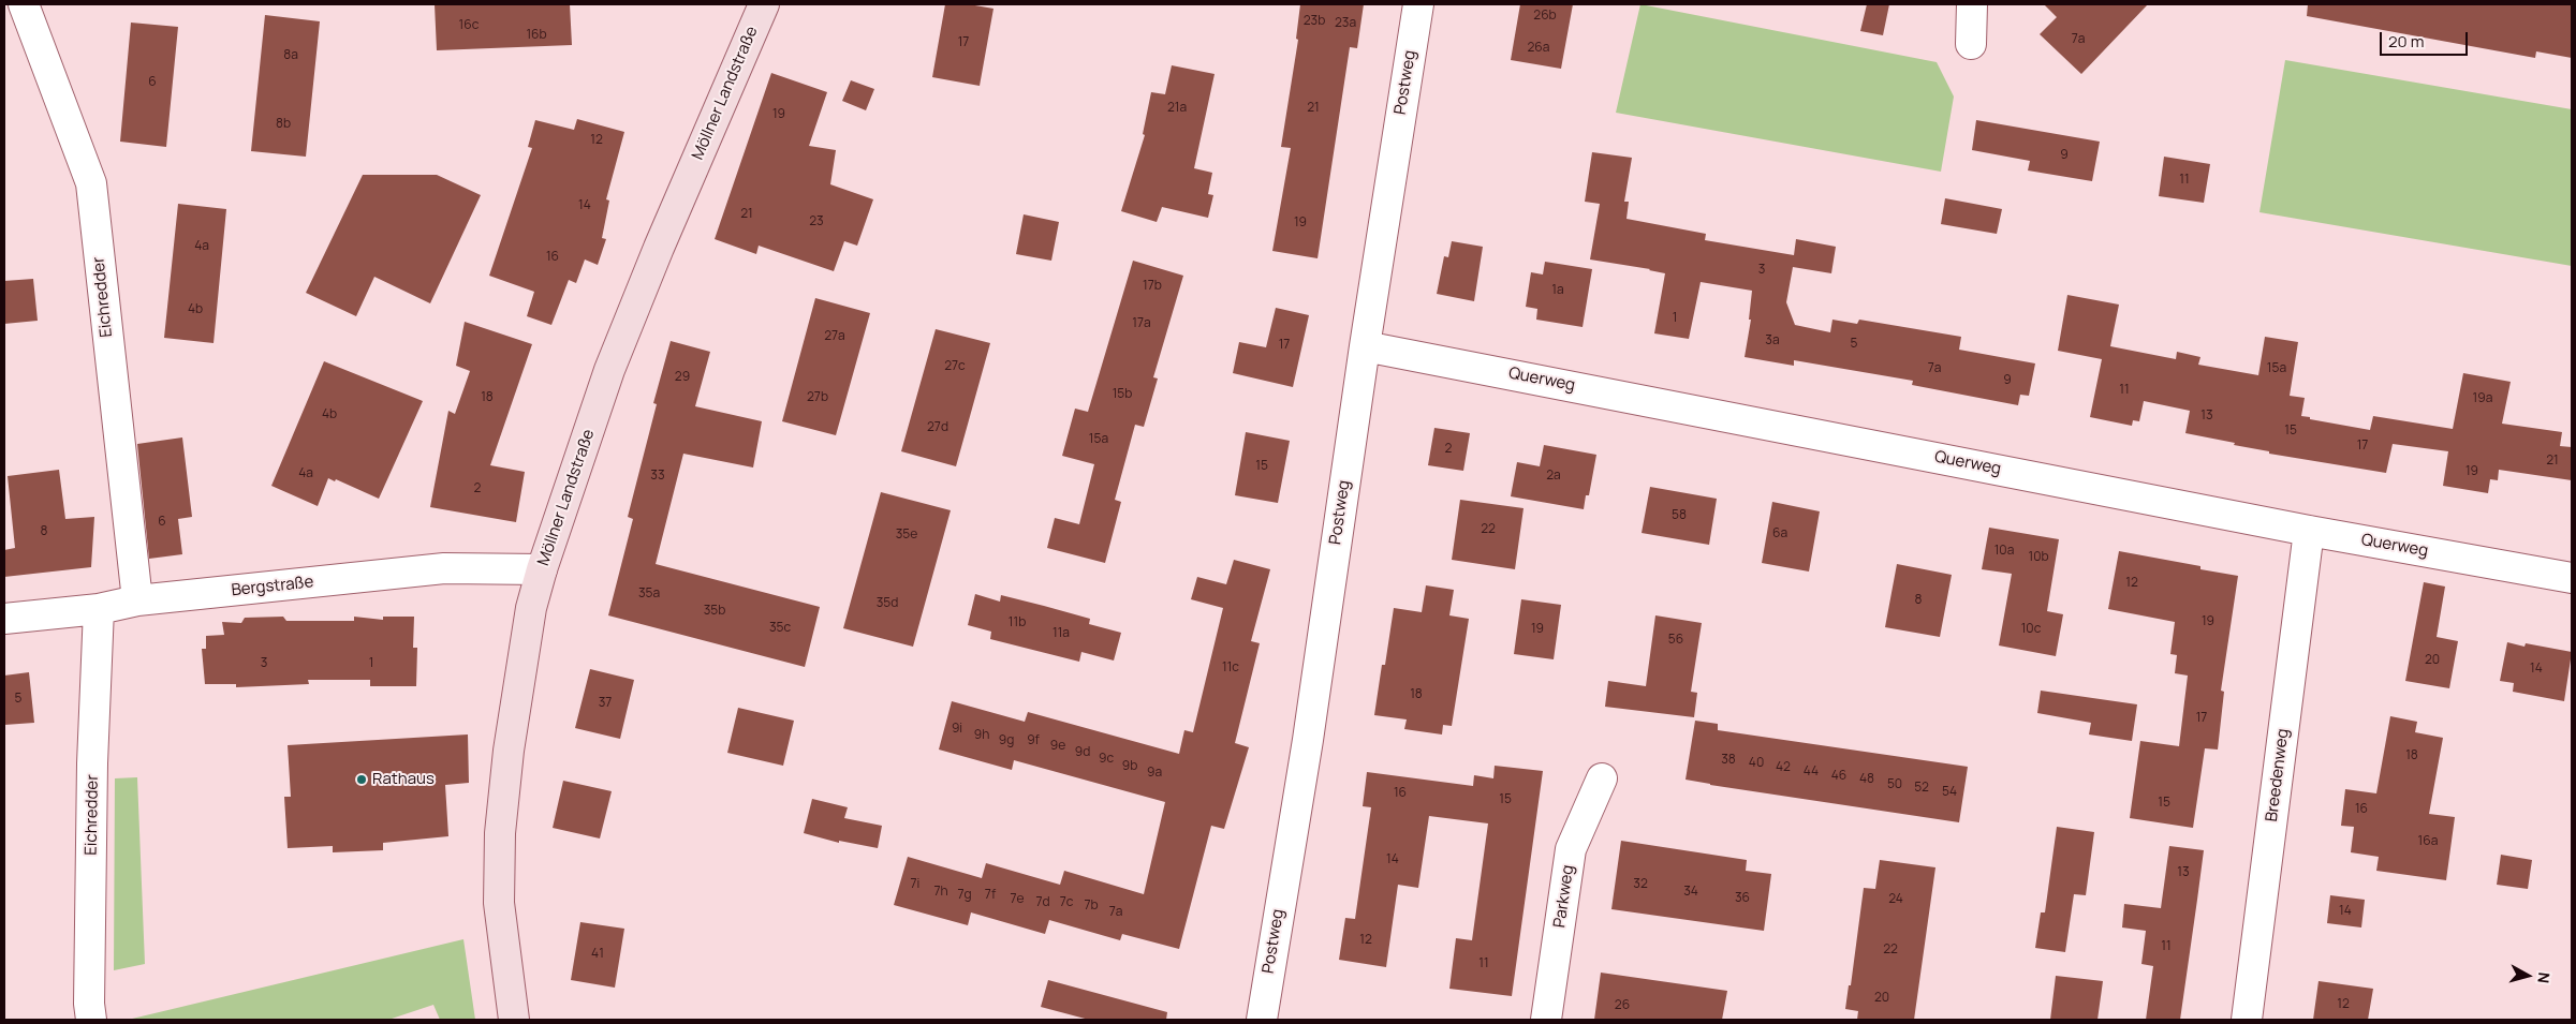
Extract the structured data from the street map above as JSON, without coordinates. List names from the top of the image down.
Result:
{
  "streets": {
    "main road": ["Möllner Landstraße"],
    "street": [
      "Postweg",
      "Eichredder",
      "Querweg",
      "Bergstraße",
      "Breedenweg",
      "Parkweg"
    ]
  },
  "crossings": [
    ["Postweg", "Querweg"],
    ["Möllner Landstraße", "Bergstraße"],
    ["Eichredder", "Bergstraße"],
    ["Querweg", "Breedenweg"]
  ],
  "places": ["Rathaus"],
  "house_numbers": [
    "26b",
    "23b",
    "23a",
    "16c",
    "16b",
    "7a",
    "17",
    "26a",
    "8a",
    "6",
    "21a",
    "21",
    "19",
    "8b",
    "12",
    "9",
    "11",
    "14",
    "21",
    "23",
    "19",
    "4a",
    "16",
    "3",
    "17b",
    "1a",
    "4b",
    "1",
    "17a",
    "27a",
    "3a",
    "5",
    "17",
    "27c",
    "7a",
    "15a",
    "29",
    "9",
    "11",
    "15b",
    "18",
    "27b",
    "19a",
    "4b",
    "13",
    "27d",
    "15",
    "15a",
    "17",
    "2",
    "21",
    "15",
    "19",
    "4a",
    "33",
    "2a",
    "2",
    "58",
    "6",
    "22",
    "8",
    "6a",
    "35e",
    "10a",
    "10b",
    "12",
    "35a",
    "8",
    "35d",
    "35b",
    "19",
    "11b",
    "35c",
    "19",
    "10c",
    "11a",
    "56",
    "20",
    "3",
    "1",
    "11c",
    "14",
    "18",
    "5",
    "37",
    "17",
    "9i",
    "9h",
    "9g",
    "9f",
    "9e",
    "9d",
    "18",
    "9c",
    "38",
    "40",
    "9b",
    "42",
    "44",
    "9a",
    "46",
    "48",
    "50",
    "52",
    "54",
    "16",
    "15",
    "15",
    "16",
    "16a",
    "14",
    "13",
    "7i",
    "32",
    "7h",
    "34",
    "7g",
    "7f",
    "36",
    "7e",
    "24",
    "7d",
    "7c",
    "7b",
    "14",
    "7a",
    "12",
    "11",
    "22",
    "41",
    "11",
    "20",
    "12",
    "26"
  ],
  "scale_bar": "20 m",
  "north": "right"
}
